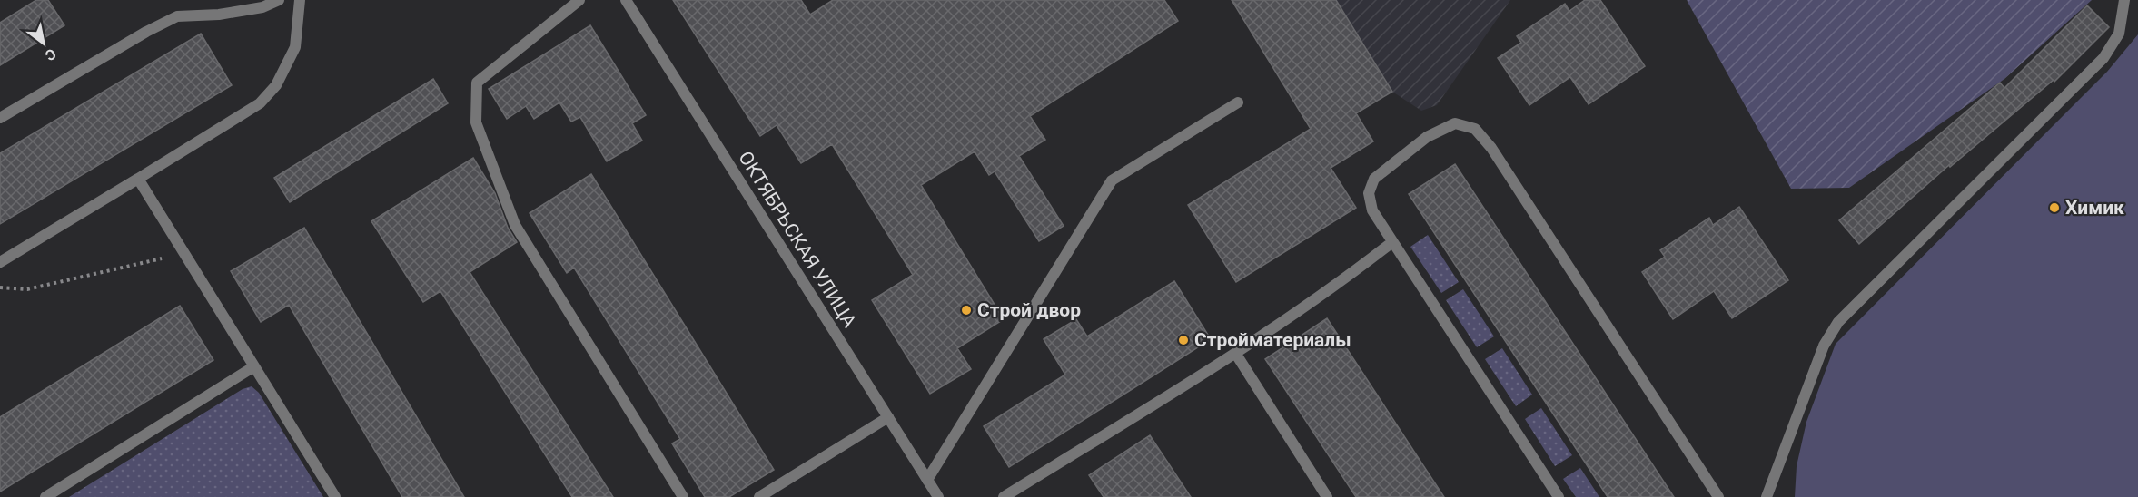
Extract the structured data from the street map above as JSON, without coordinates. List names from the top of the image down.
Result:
{
  "streets": {
    "street": ["ОКТЯБРЬСКАЯ УЛИЦА"]
  },
  "places": ["Химик", "Строй двор", "Стройматериалы"],
  "north": "bottom right"
}
